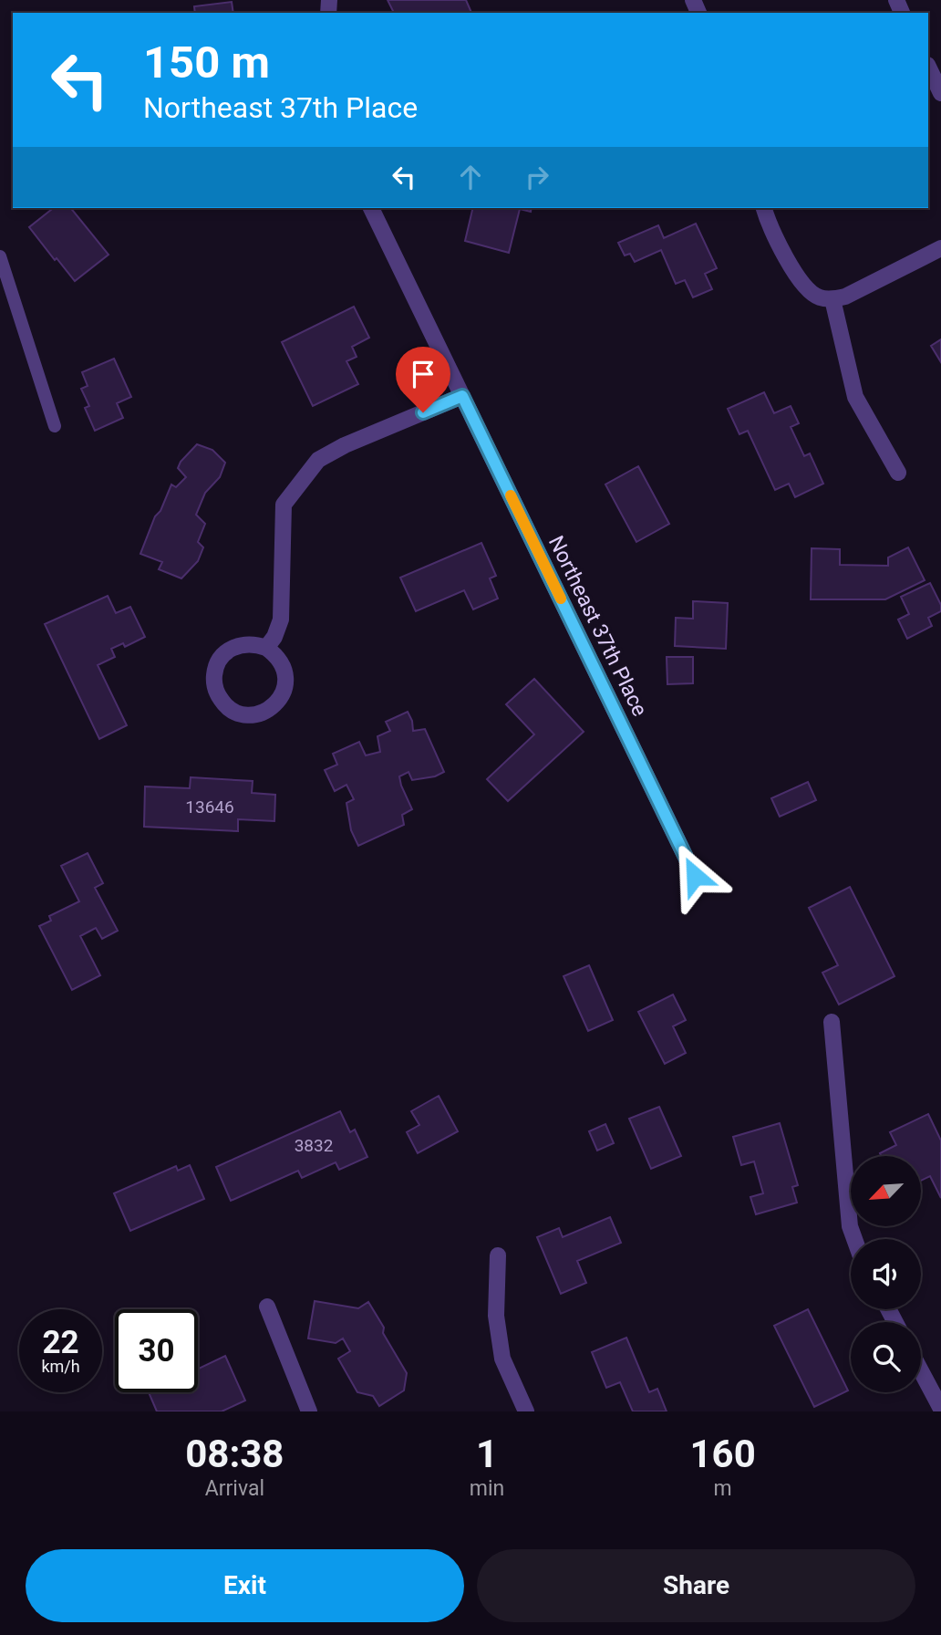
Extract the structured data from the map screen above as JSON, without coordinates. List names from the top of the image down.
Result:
{
  "streets": {
    "street": ["Northeast 37th Place"]
  },
  "house_numbers": ["13646", "3832"],
  "north": "bottom left",
  "page": {
    "turn": ["150 m", "Northeast 37th Place"],
    "speed": "22 km/h",
    "limit": "30",
    "eta": [
      "08:38",
      "Arrival",
      "1",
      "min",
      "160",
      "m"
    ],
    "buttons": ["Exit", "Share"]
  }
}
